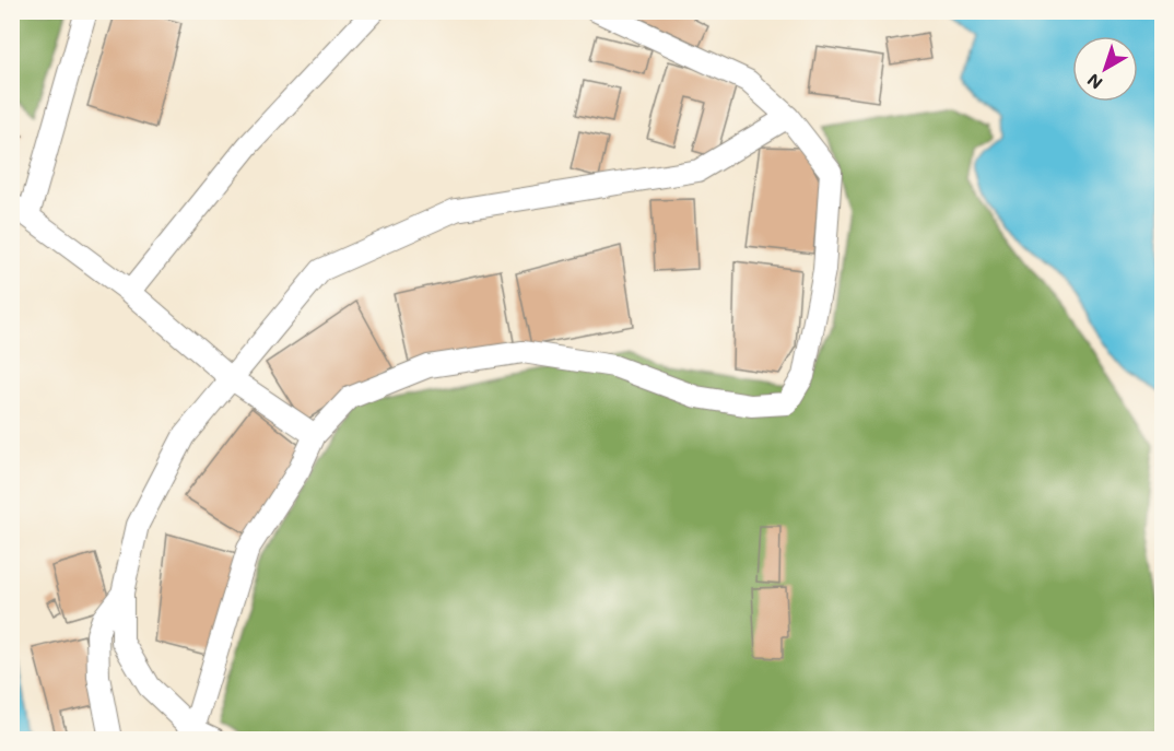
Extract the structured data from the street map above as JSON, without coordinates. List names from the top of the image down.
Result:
{
  "north": "bottom left"
}
